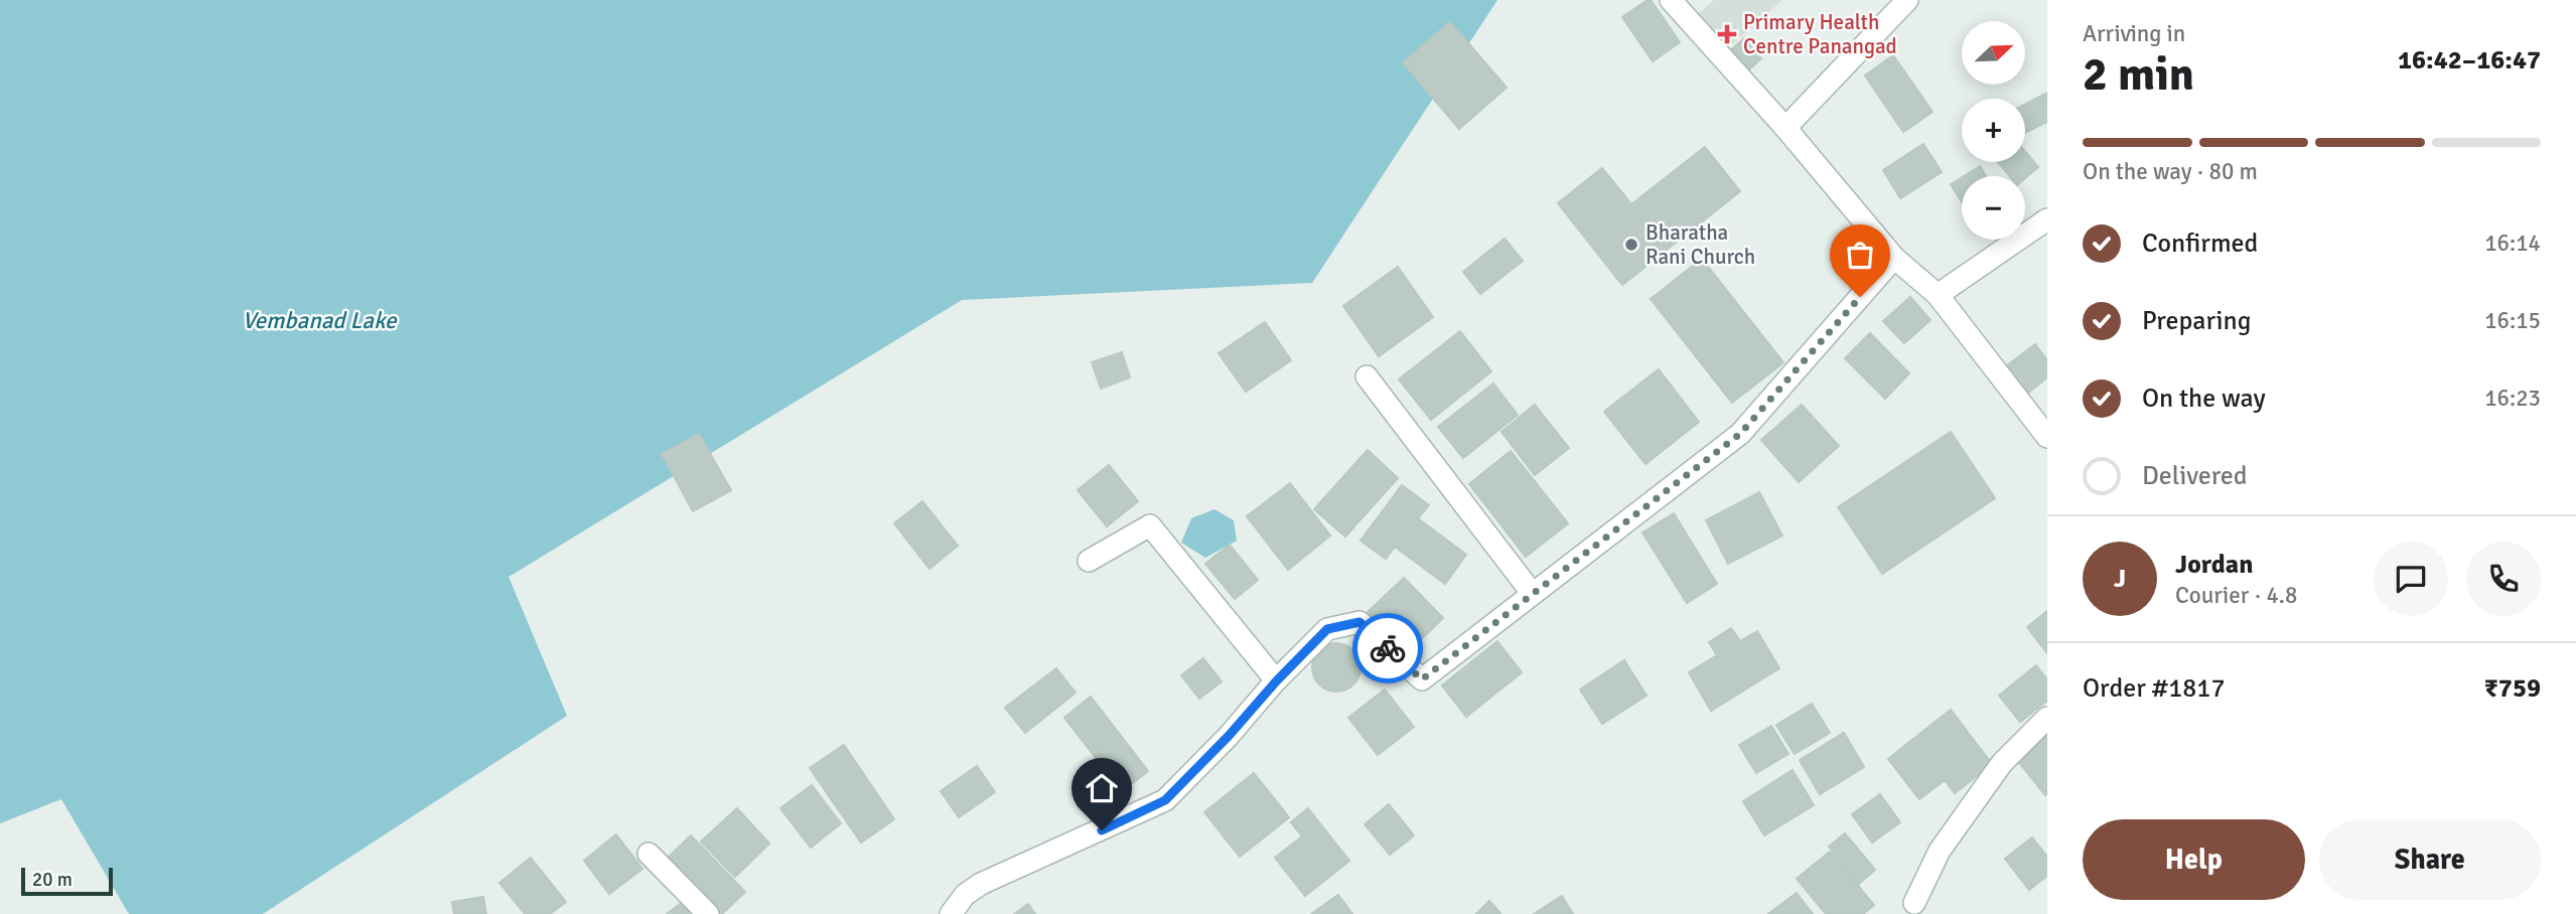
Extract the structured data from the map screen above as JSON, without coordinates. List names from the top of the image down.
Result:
{
  "water": ["Vembanad Lake"],
  "places": {
    "health": ["Primary Health Centre Panangad"],
    "other": ["Bharatha Rani Church"]
  },
  "scale_bar": "20 m",
  "north": "top right",
  "page": {
    "heading": ["2 min", "Arriving in", "16:42–16:47"],
    "panel": [
      "Jordan",
      "Courier · 4.8",
      "Order #1817",
      "₹759"
    ],
    "map_buttons": ["+", "−"],
    "bar": "On the way · 80 m",
    "list": [
      ["Confirmed", "16:14"],
      ["Preparing", "16:15"],
      ["On the way", "16:23"],
      "Delivered"
    ],
    "round": "J",
    "buttons": ["Help", "Share"],
    "scale": "20 m"
  }
}
